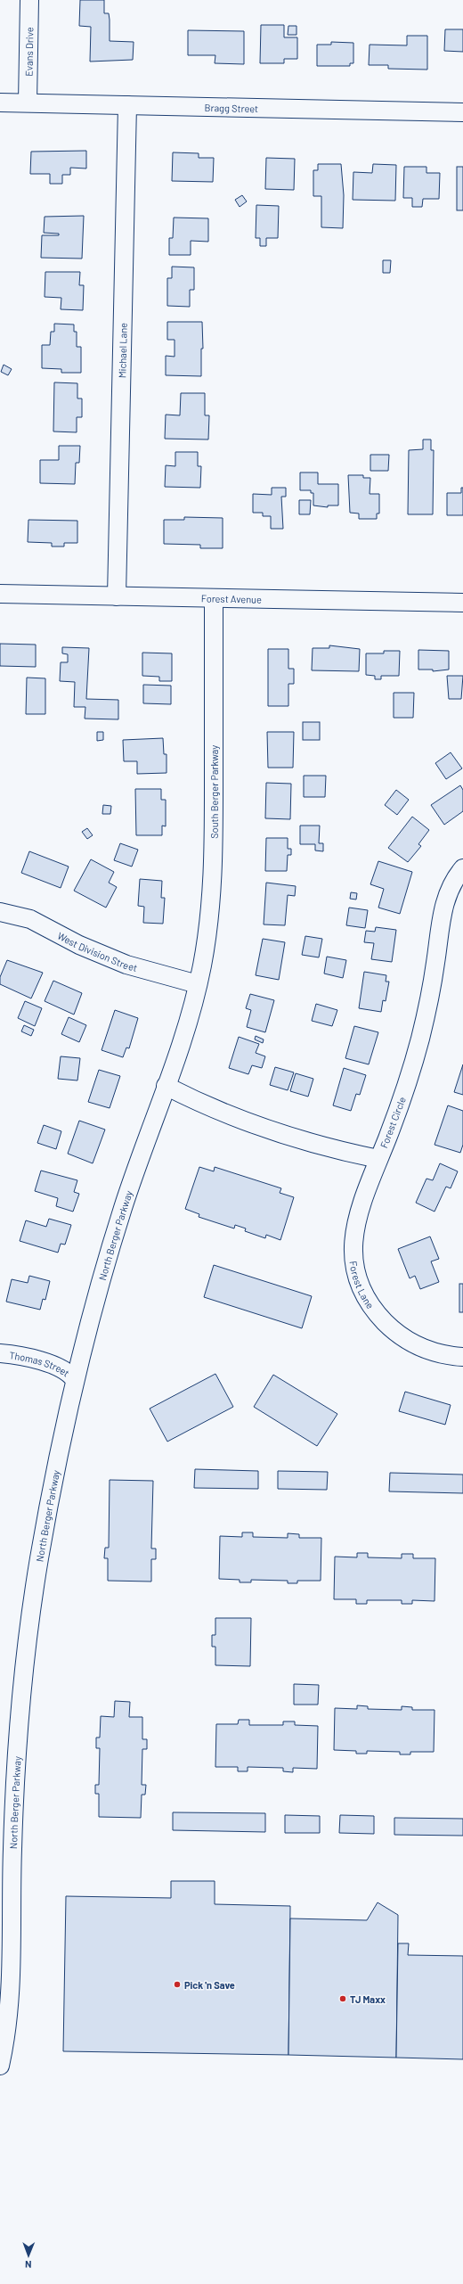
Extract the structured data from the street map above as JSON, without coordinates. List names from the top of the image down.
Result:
{
  "streets": {
    "street": [
      "Evans Drive",
      "Bragg Street",
      "Michael Lane",
      "Forest Avenue",
      "South Berger Parkway",
      "West Division Street",
      "Forest Circle",
      "North Berger Parkway",
      "Forest Lane",
      "Thomas Street"
    ]
  },
  "crossings": [
    ["Evans Drive", "Bragg Street"],
    ["Bragg Street", "Michael Lane"],
    ["Michael Lane", "Forest Avenue"],
    ["Forest Avenue", "South Berger Parkway"],
    ["South Berger Parkway", "West Division Street"],
    ["South Berger Parkway", "North Berger Parkway"],
    ["West Division Street", "North Berger Parkway"],
    ["Forest Circle", "North Berger Parkway"],
    ["Forest Circle", "Forest Lane"],
    ["North Berger Parkway", "Thomas Street"]
  ],
  "places": ["Pick 'n Save", "TJ Maxx"],
  "north": "bottom"
}
